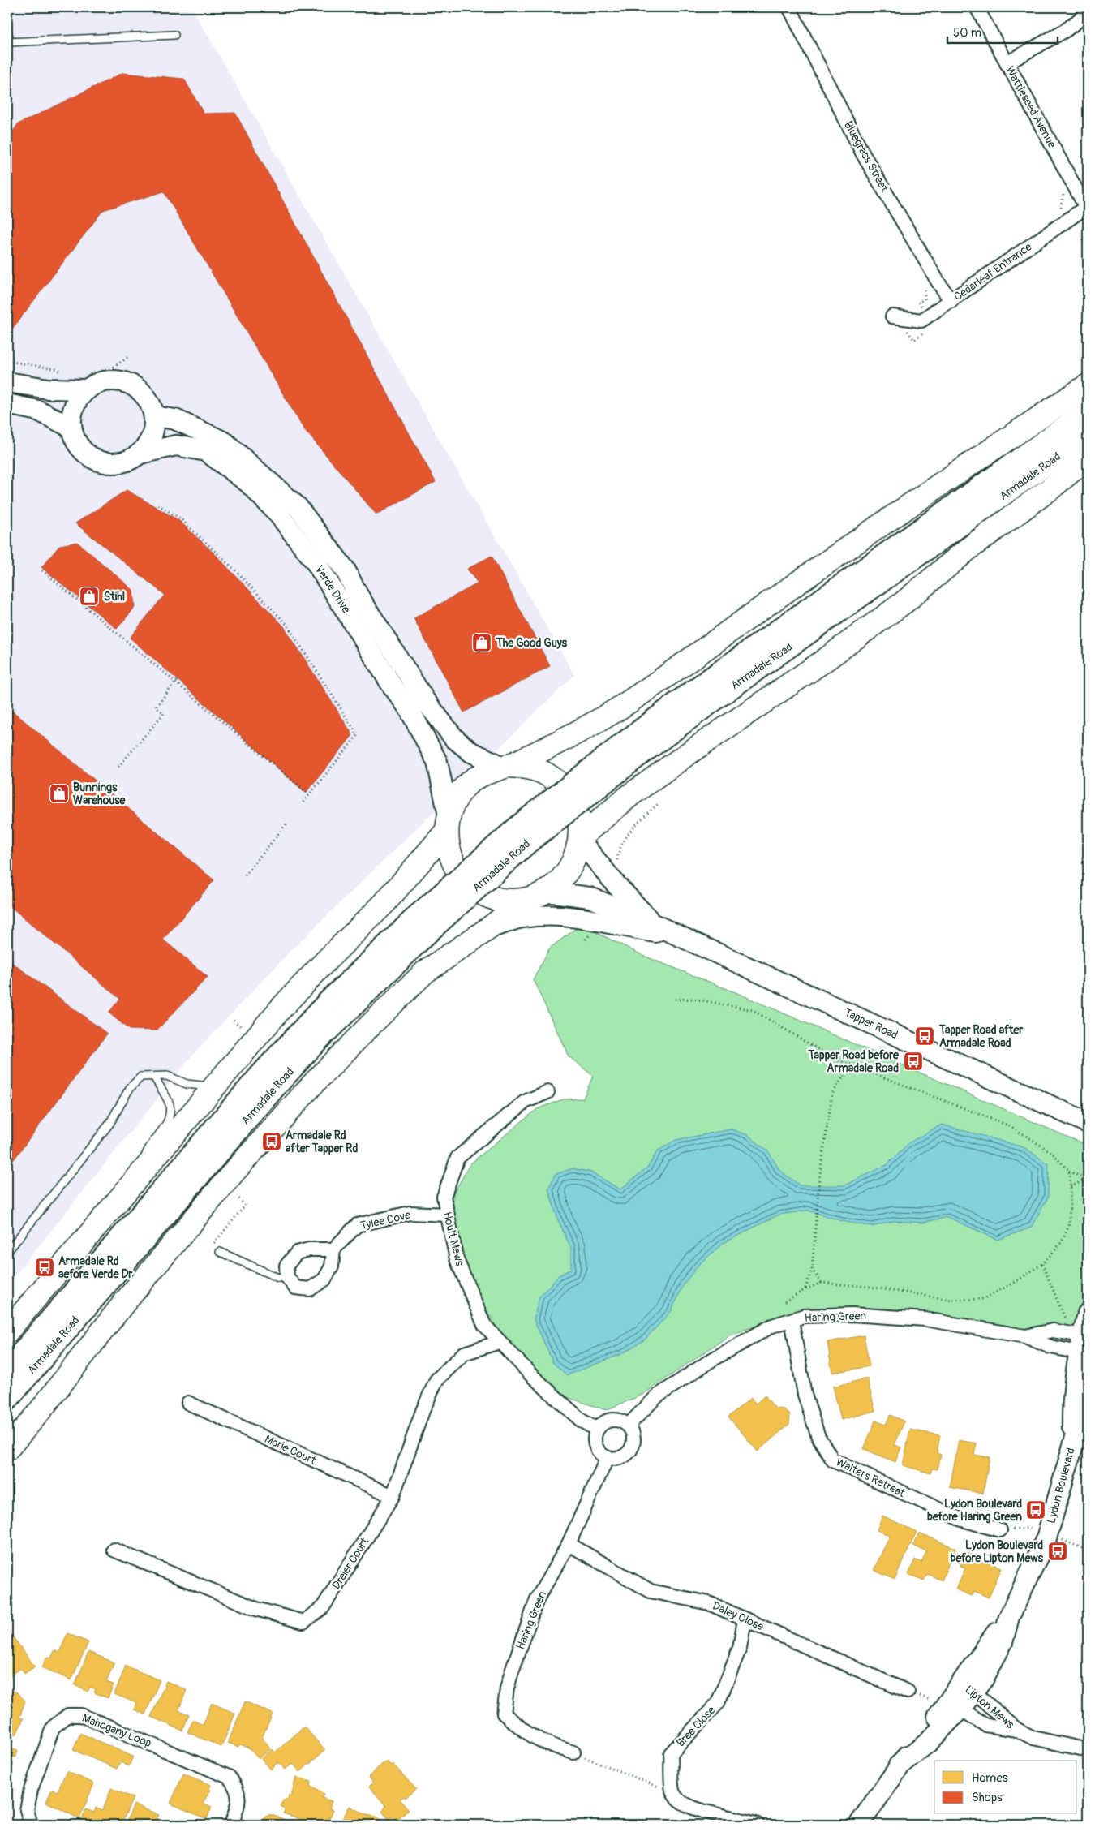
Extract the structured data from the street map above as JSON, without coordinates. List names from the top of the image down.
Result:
{
  "streets": {
    "main road": ["Armadale Road"],
    "street": [
      "Wattleseed Avenue",
      "Bluegrass Street",
      "Cedarleaf Entrance",
      "Verde Drive",
      "Tapper Road",
      "Tylee Cove",
      "Hoult Mews",
      "Haring Green",
      "Marie Court",
      "Walters Retreat",
      "Lydon Boulevard",
      "Dreier Court",
      "Daley Close",
      "Lipton Mews",
      "Bree Close",
      "Mahogany Loop"
    ]
  },
  "crossings": [
    ["Wattleseed Avenue", "Cedarleaf Entrance"],
    ["Bluegrass Street", "Cedarleaf Entrance"],
    ["Verde Drive", "Tapper Road"],
    ["Tylee Cove", "Hoult Mews"],
    ["Hoult Mews", "Haring Green"],
    ["Hoult Mews", "Dreier Court"],
    ["Haring Green", "Walters Retreat"],
    ["Haring Green", "Lydon Boulevard"],
    ["Haring Green", "Daley Close"],
    ["Marie Court", "Dreier Court"],
    ["Lydon Boulevard", "Lipton Mews"],
    ["Daley Close", "Bree Close"]
  ],
  "places": {
    "shop": ["Stihl", "The Good Guys", "Bunnings Warehouse"],
    "bus stop": [
      "Tapper Road after Armadale Road",
      "Tapper Road before Armadale Road",
      "Armadale Rd after Tapper Rd",
      "Armadale Rd aefore Verde Dr",
      "Lydon Boulevard before Haring Green",
      "Lydon Boulevard before Lipton Mews"
    ]
  },
  "legend": ["Homes", "Shops"],
  "scale_bar": "50 m"
}
